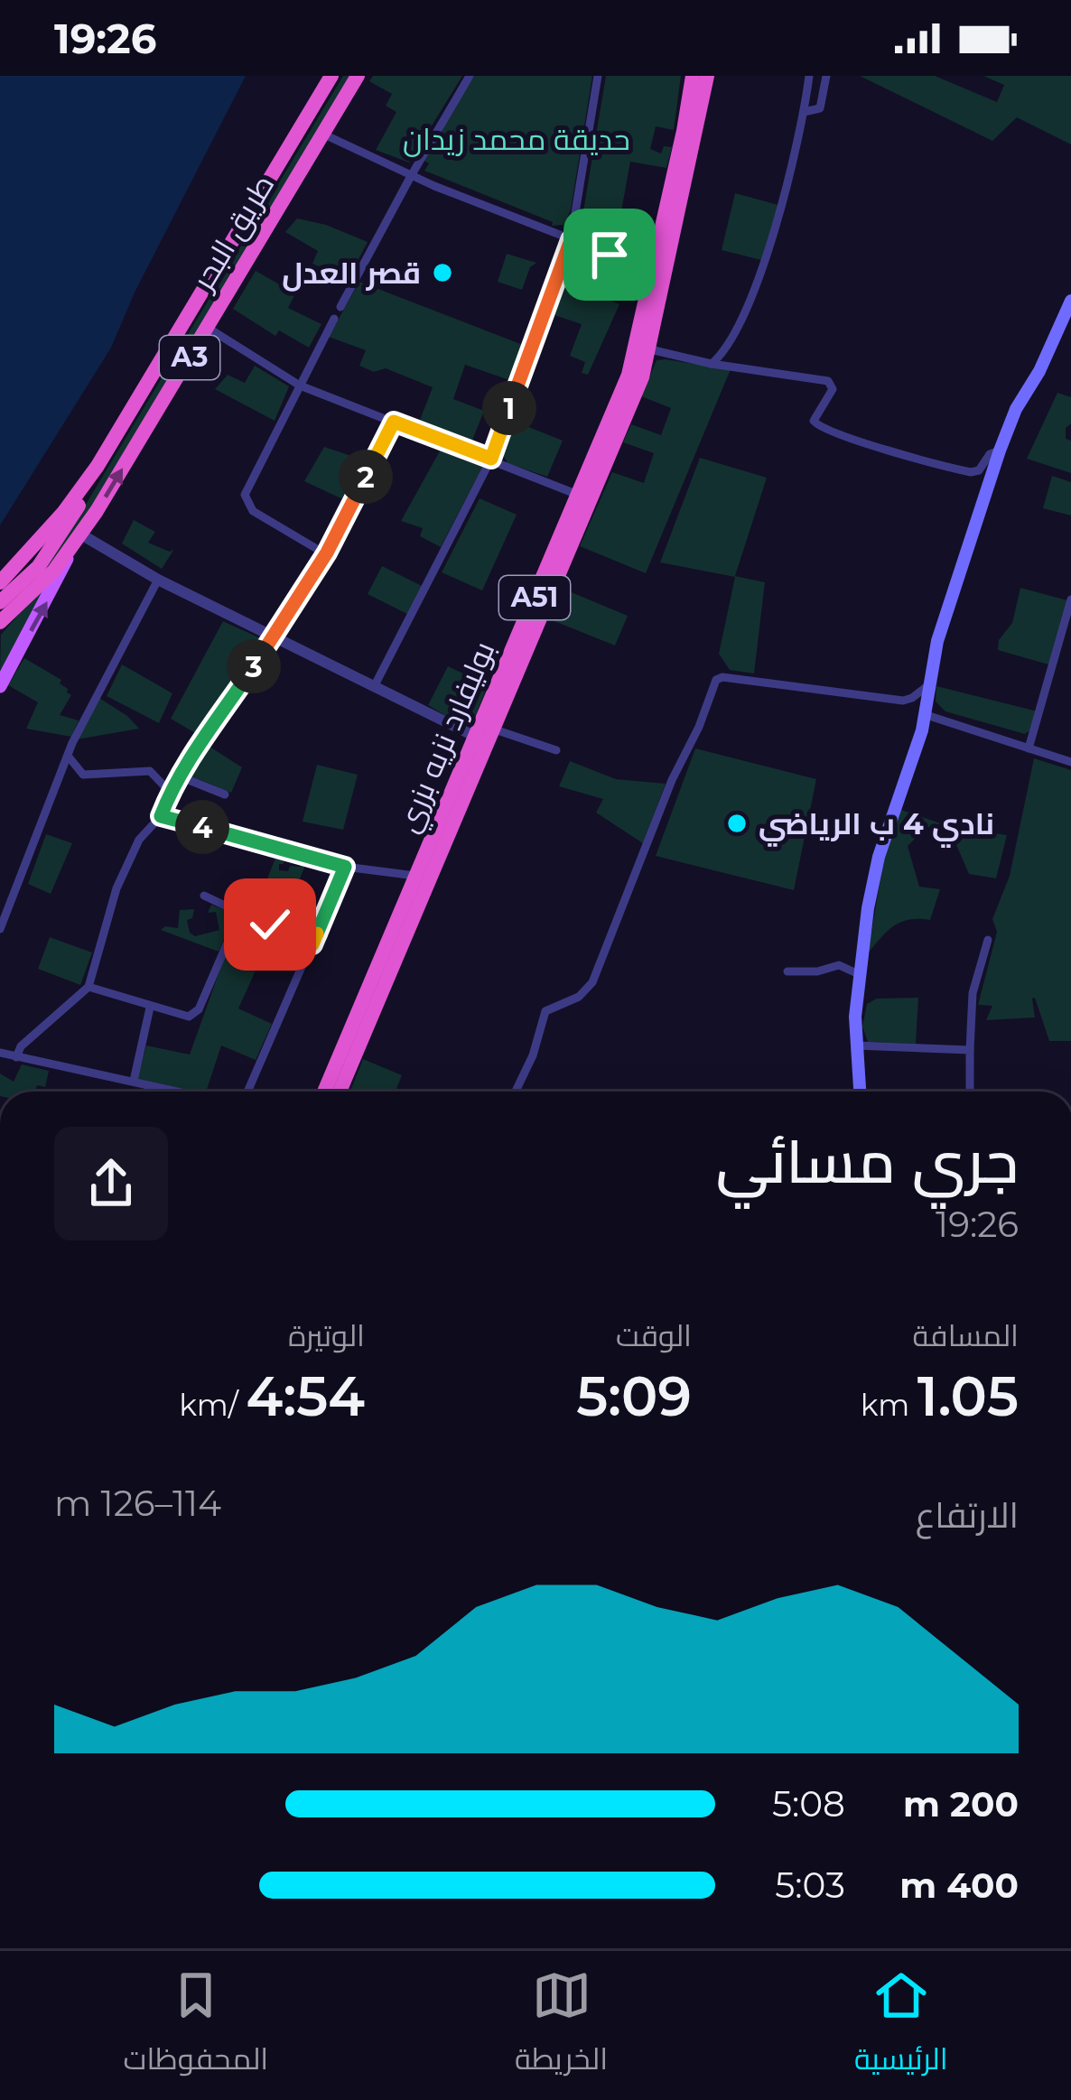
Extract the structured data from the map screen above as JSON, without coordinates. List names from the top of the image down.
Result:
{
  "streets": {
    "highway": [
      "طريق البحر",
      "A3",
      "A51",
      "بوليفارد نزيه بزري"
    ]
  },
  "parks": ["حديقة محمد زيدان"],
  "places": ["قصر العدل", "نادي 4 ب الرياضي"],
  "page": {
    "status": "19:26",
    "pins": [
      "1",
      "2",
      "3",
      "4"
    ],
    "heading": ["جري مسائي", "19:26"],
    "stats": [
      ["المسافة", "1.05 km"],
      ["الوقت", "5:09"],
      ["الوتيرة", "4:54 /km"]
    ],
    "chart": ["الارتفاع", "114–126 m"],
    "list": [
      {
        "name": "200 m",
        "note": "5:08"
      },
      {
        "name": "400 m",
        "note": "5:03"
      }
    ],
    "tabs": ["الرئيسية", "الخريطة", "المحفوظات"]
  }
}
